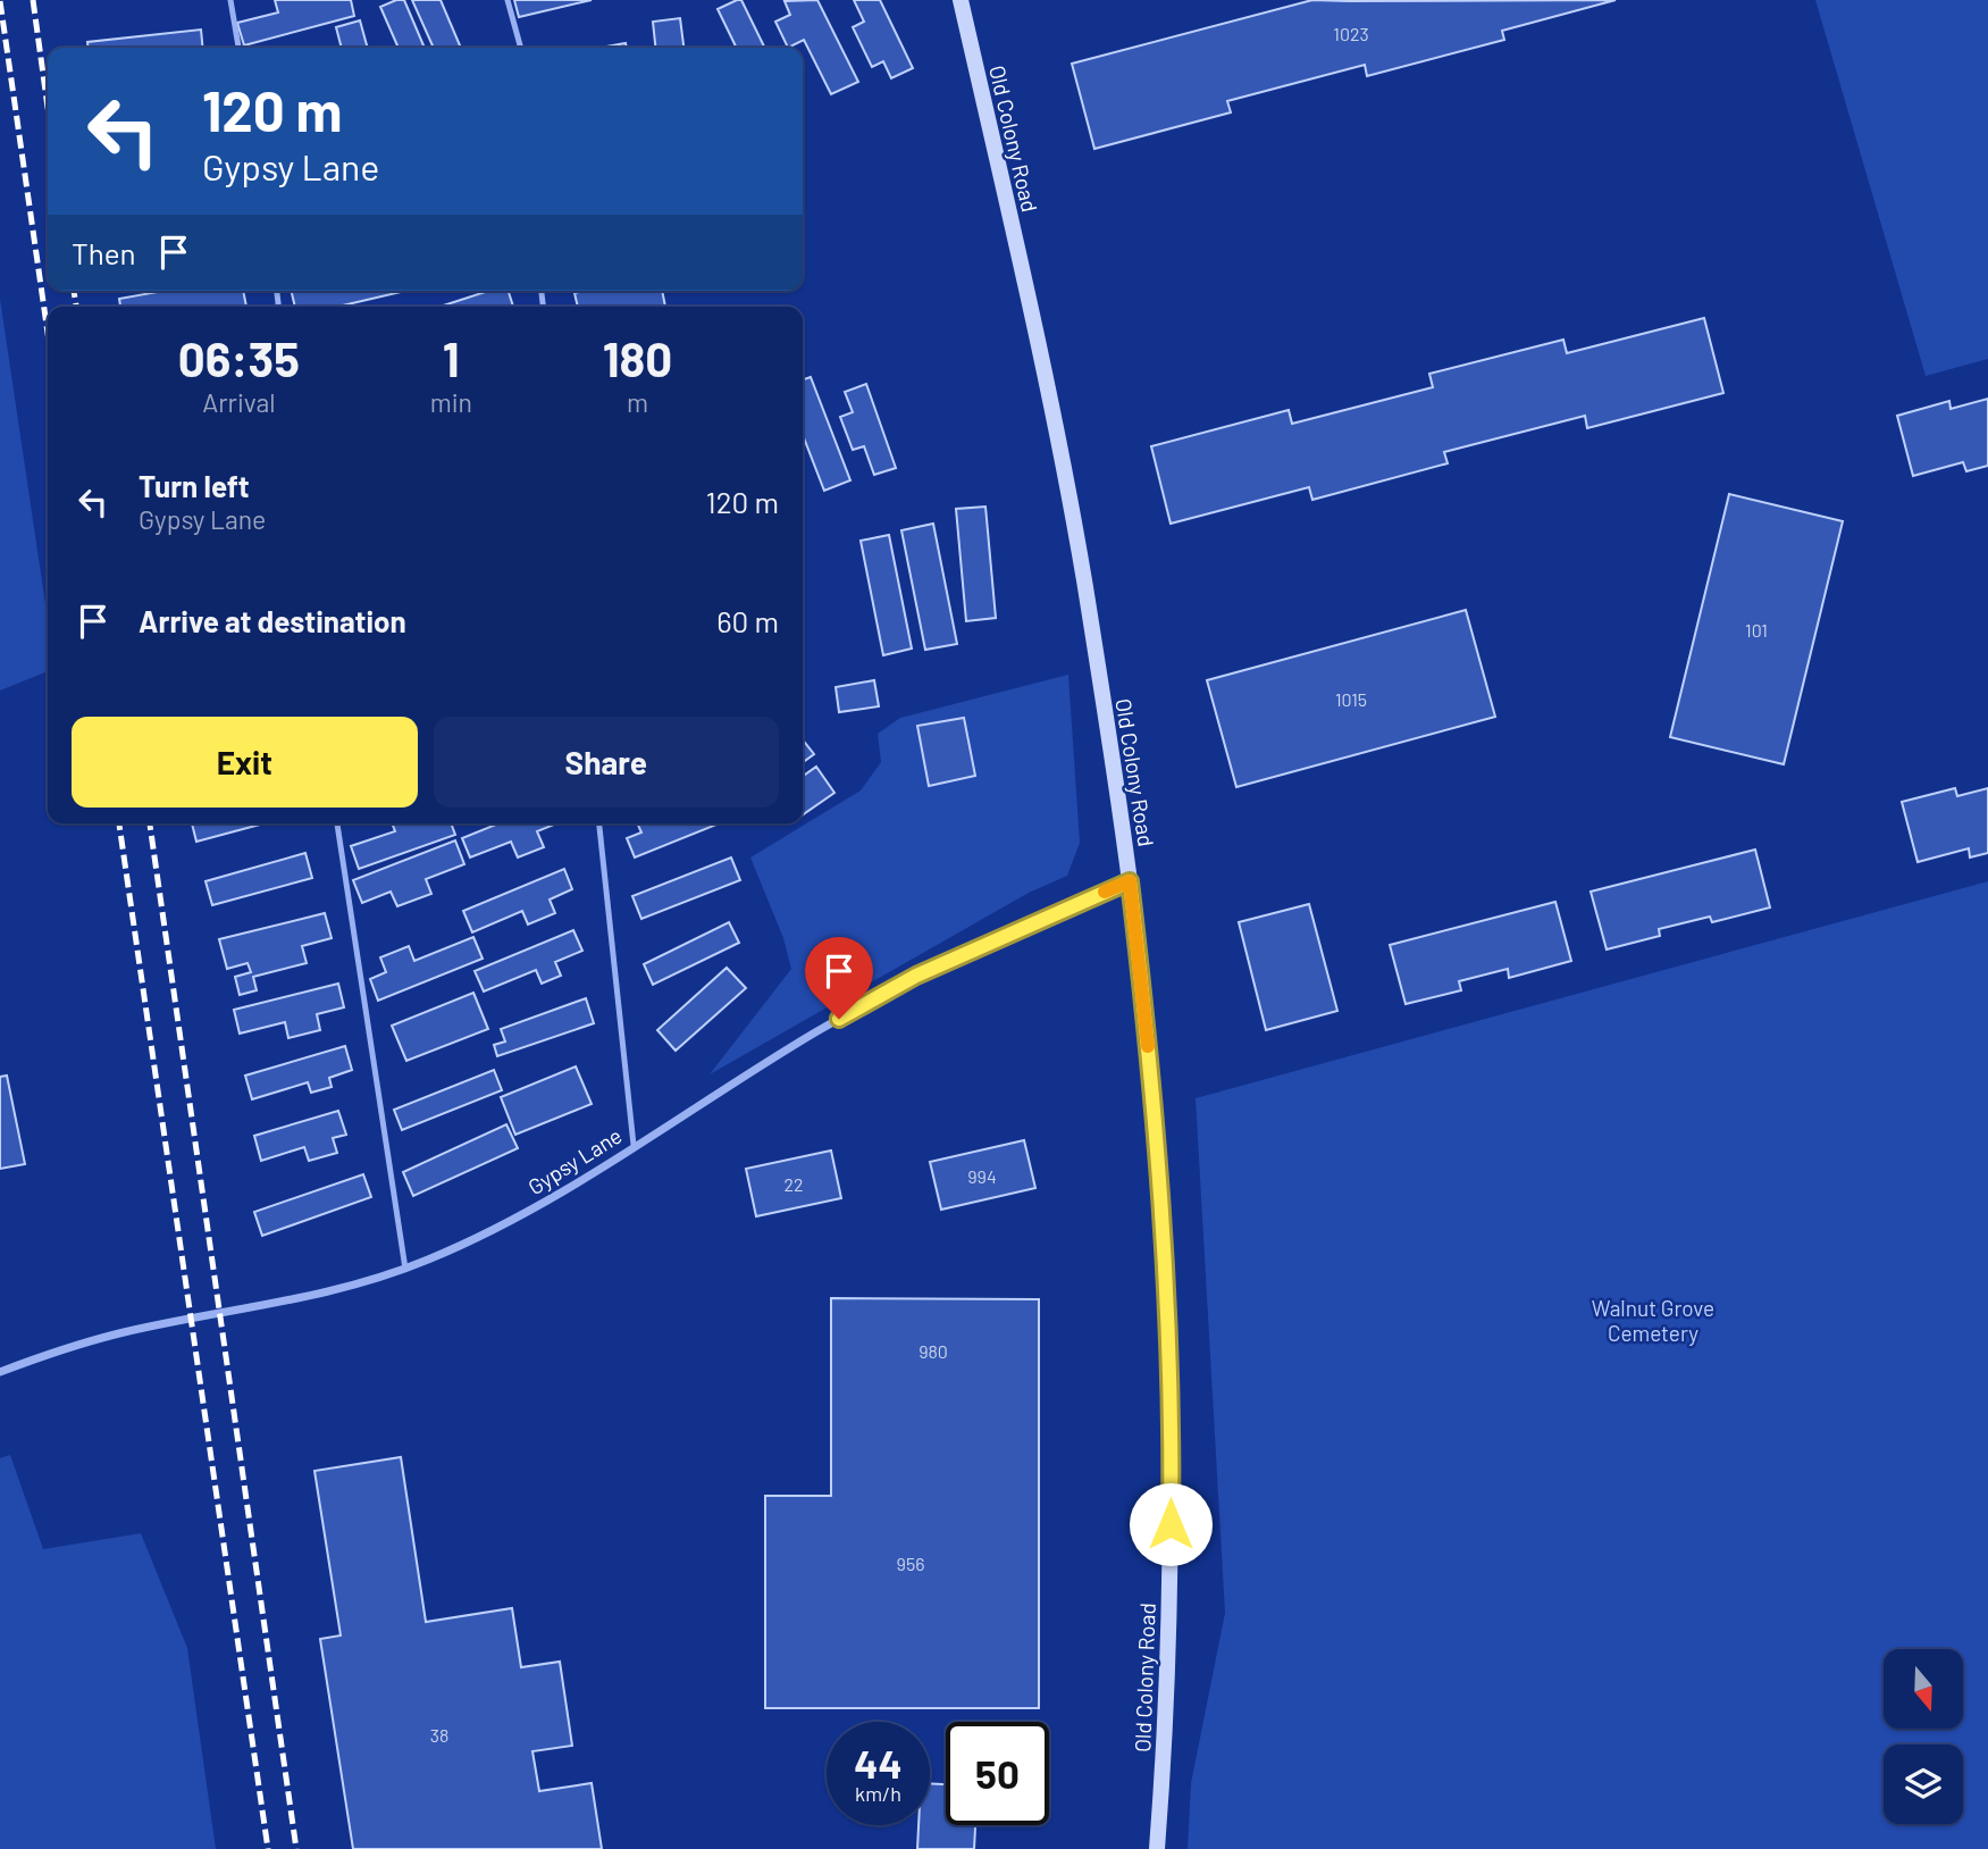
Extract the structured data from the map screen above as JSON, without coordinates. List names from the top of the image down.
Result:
{
  "streets": {
    "main road": ["Old Colony Road"],
    "street": ["Gypsy Lane"]
  },
  "crossings": [
    ["Old Colony Road", "Gypsy Lane"]
  ],
  "parks": ["Walnut Grove Cemetery"],
  "house_numbers": [
    "1023",
    "101",
    "1015",
    "994",
    "22",
    "980",
    "956",
    "38"
  ],
  "north": "bottom",
  "page": {
    "turn": ["120 m", "Gypsy Lane"],
    "then": "Then",
    "eta": [
      "06:35",
      "Arrival",
      "1",
      "min",
      "180",
      "m"
    ],
    "list": [
      {
        "name": "Turn left",
        "note": "Gypsy Lane",
        "value": "120 m"
      },
      {
        "name": "Arrive at destination",
        "value": "60 m"
      }
    ],
    "buttons": ["Exit", "Share"],
    "speed": "44 km/h",
    "limit": "50"
  }
}
